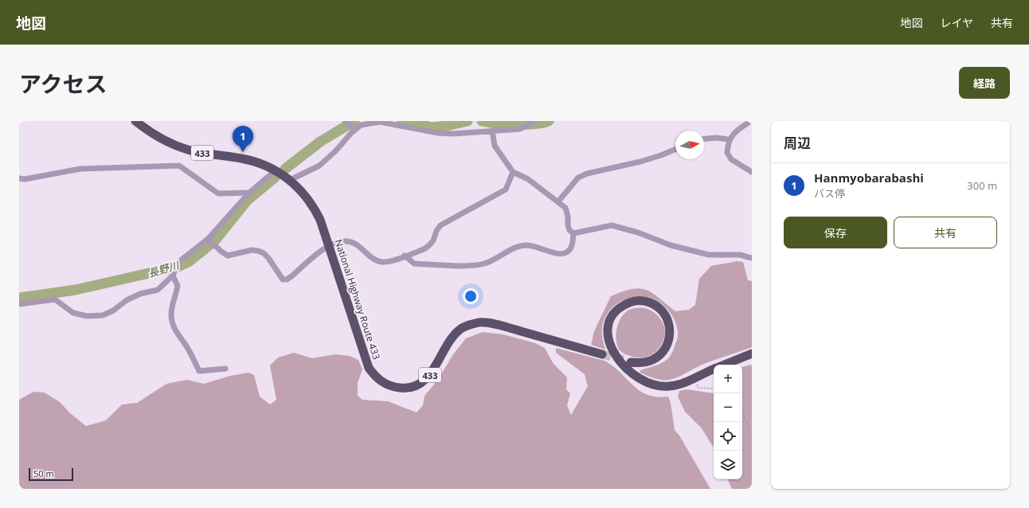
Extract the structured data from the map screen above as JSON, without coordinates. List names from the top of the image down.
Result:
{
  "streets": {
    "highway": ["433", "National Highway Route 433"]
  },
  "water": ["長野川"],
  "scale_bar": "50 m",
  "north": "right",
  "page": {
    "header": "地図",
    "nav": ["地図", "レイヤ", "共有"],
    "title": "アクセス",
    "buttons": [
      "経路",
      ["保存", "共有"]
    ],
    "heading": "周辺",
    "pins": "1",
    "list": [
      {
        "mark": "1",
        "name": "Hanmyobarabashi",
        "note": "バス停",
        "value": "300 m"
      }
    ],
    "map_buttons": ["+", "−"],
    "scale": "50 m"
  }
}
